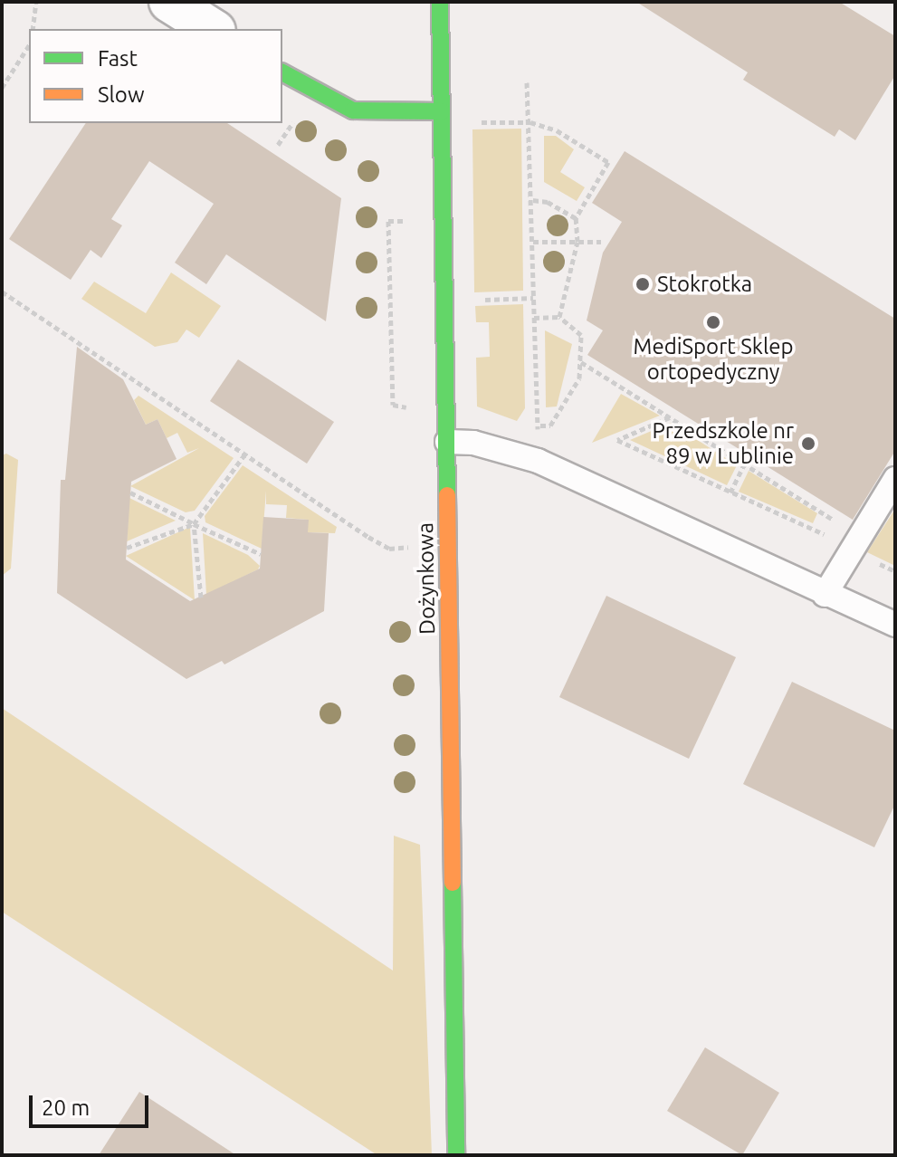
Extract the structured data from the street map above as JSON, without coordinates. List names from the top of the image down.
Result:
{
  "streets": {
    "street": ["Dożynkowa"]
  },
  "places": ["Stokrotka", "MediSport Sklep ortopedyczny", "Przedszkole nr 89 w Lublinie"],
  "legend": ["Fast", "Slow"],
  "scale_bar": "20 m"
}
